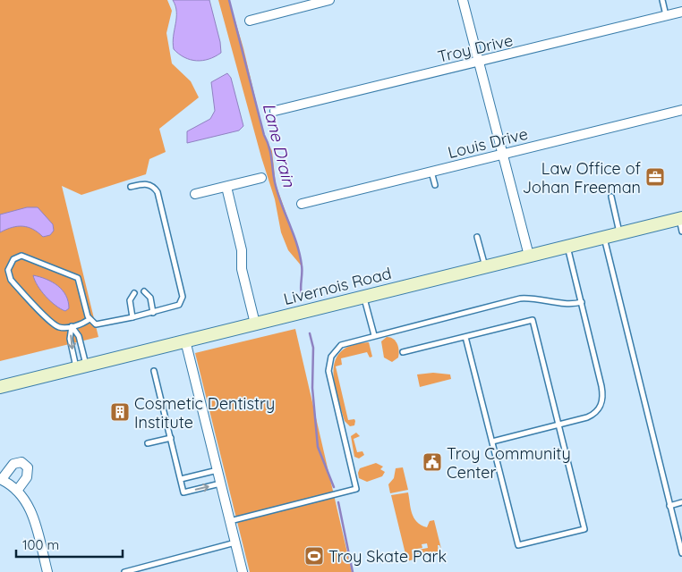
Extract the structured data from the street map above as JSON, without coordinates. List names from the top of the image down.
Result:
{
  "streets": {
    "main road": ["Livernois Road"],
    "street": ["Troy Drive", "Louis Drive"]
  },
  "water": ["Lane Drain"],
  "places": {
    "office": ["Law Office of Johan Freeman"],
    "building": ["Cosmetic Dentistry Institute"],
    "public building": ["Troy Community Center"],
    "sports": ["Troy Skate Park"]
  },
  "scale_bar": "100 m"
}
